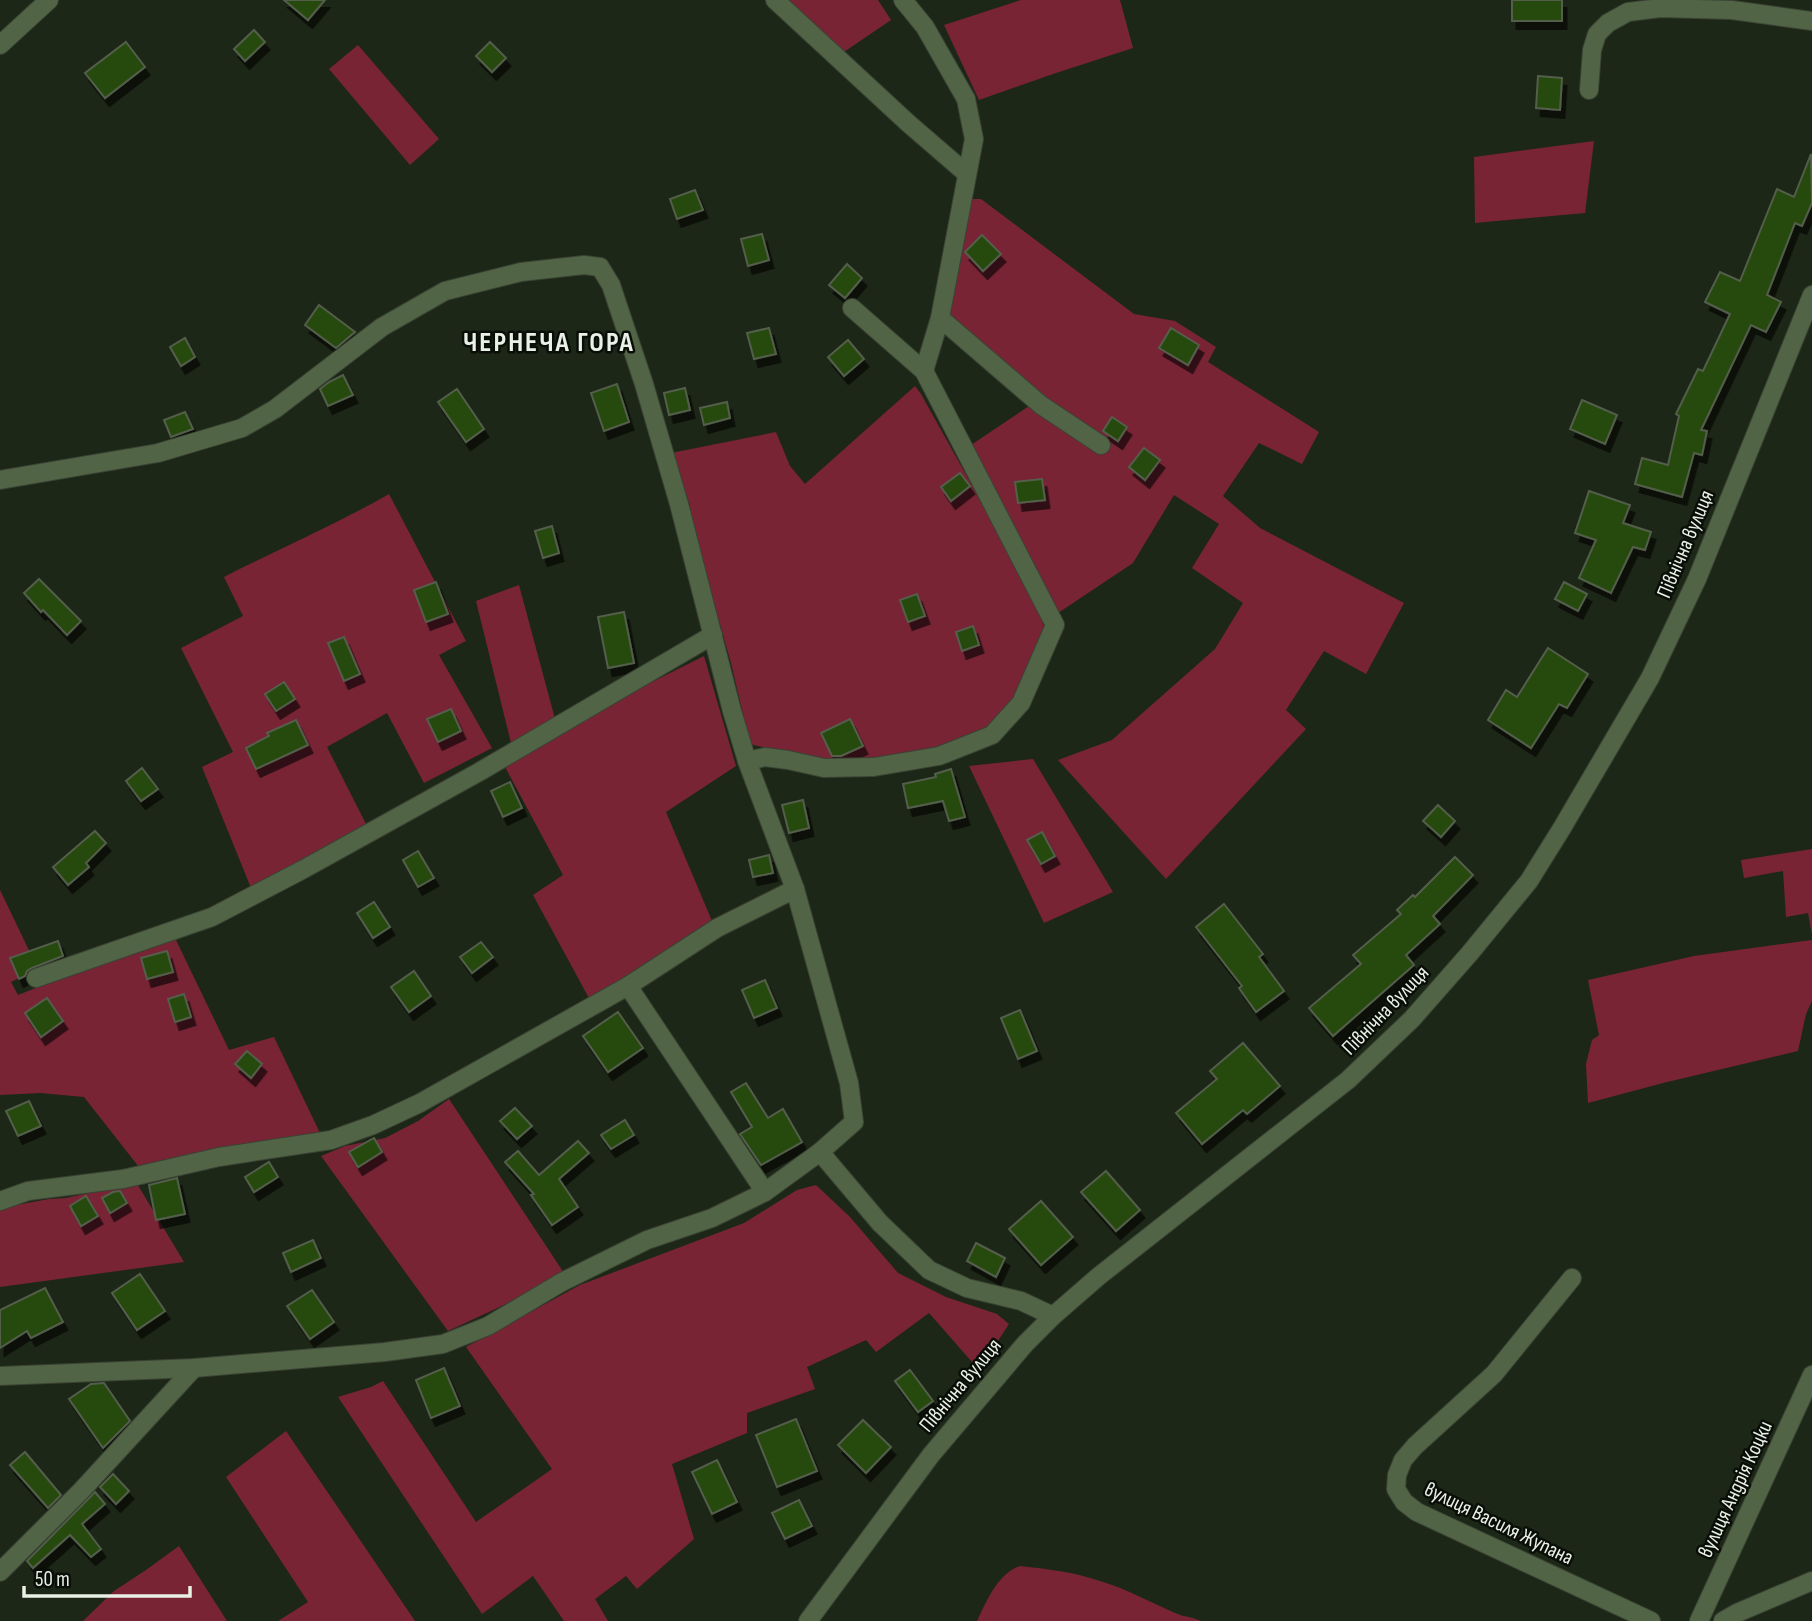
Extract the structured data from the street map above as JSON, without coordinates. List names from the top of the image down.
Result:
{
  "streets": {
    "street": ["Північна вулиця", "вулиця Андрія Коцки", "вулиця Василя Жупана"]
  },
  "districts": ["ЧЕРНЕЧА ГОРА"],
  "scale_bar": "50 m"
}
